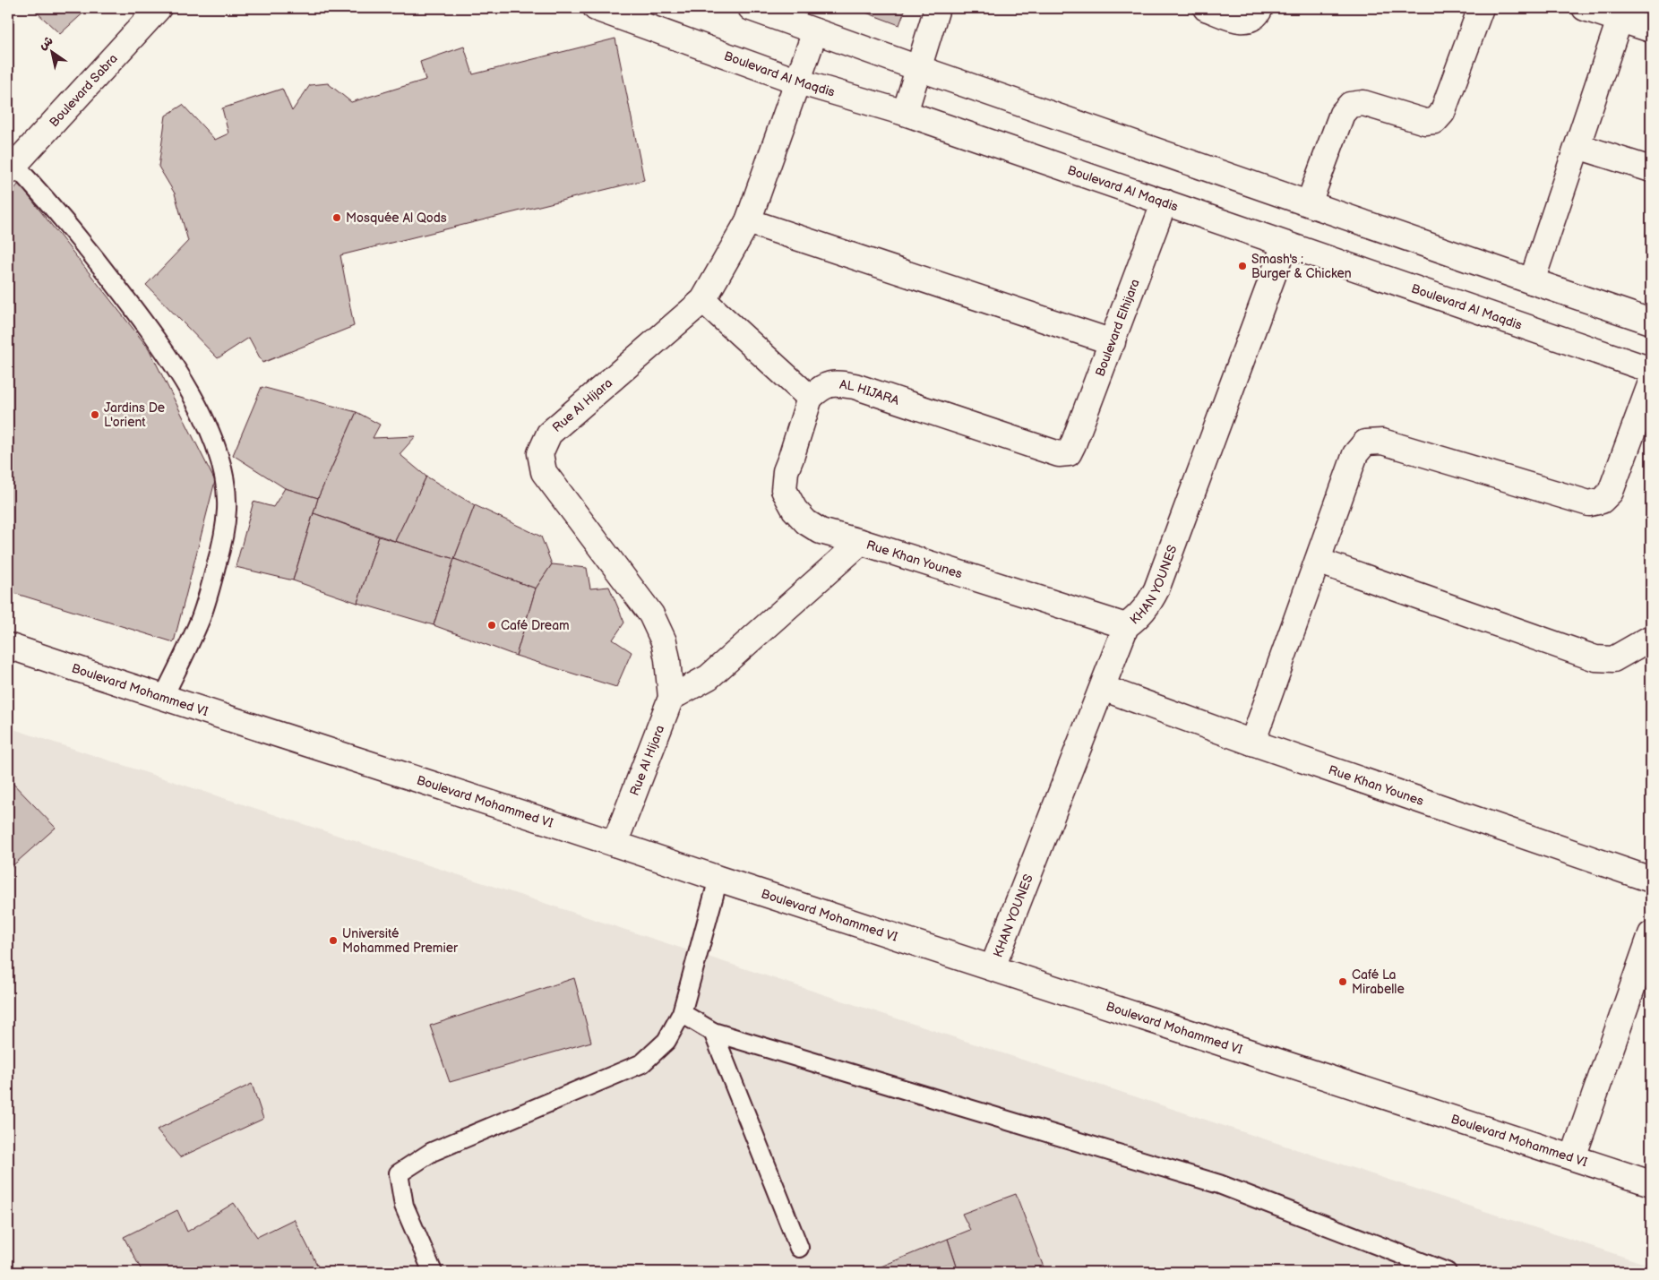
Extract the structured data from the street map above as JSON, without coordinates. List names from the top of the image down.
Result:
{
  "streets": {
    "street": [
      "Boulevard Al Maqdis",
      "Boulevard Sabra",
      "Boulevard Elhijara",
      "AL HIJARA",
      "Rue Al Hijara",
      "Rue Khan Younes",
      "KHAN YOUNES",
      "Boulevard Mohammed VI"
    ]
  },
  "crossings": [
    ["Boulevard Al Maqdis", "Boulevard Elhijara"],
    ["Boulevard Al Maqdis", "Rue Al Hijara"],
    ["Boulevard Al Maqdis", "KHAN YOUNES"],
    ["Boulevard Elhijara", "AL HIJARA"],
    ["Rue Al Hijara", "Rue Khan Younes"],
    ["Rue Al Hijara", "Boulevard Mohammed VI"],
    ["Rue Khan Younes", "KHAN YOUNES"],
    ["KHAN YOUNES", "Boulevard Mohammed VI"]
  ],
  "places": [
    "Mosquée Al Qods",
    "Smash's : Burger & Chicken",
    "Jardins De L'orient",
    "Café Dream",
    "Université Mohammed Premier",
    "Café La Mirabelle"
  ],
  "north": "top left"
}
